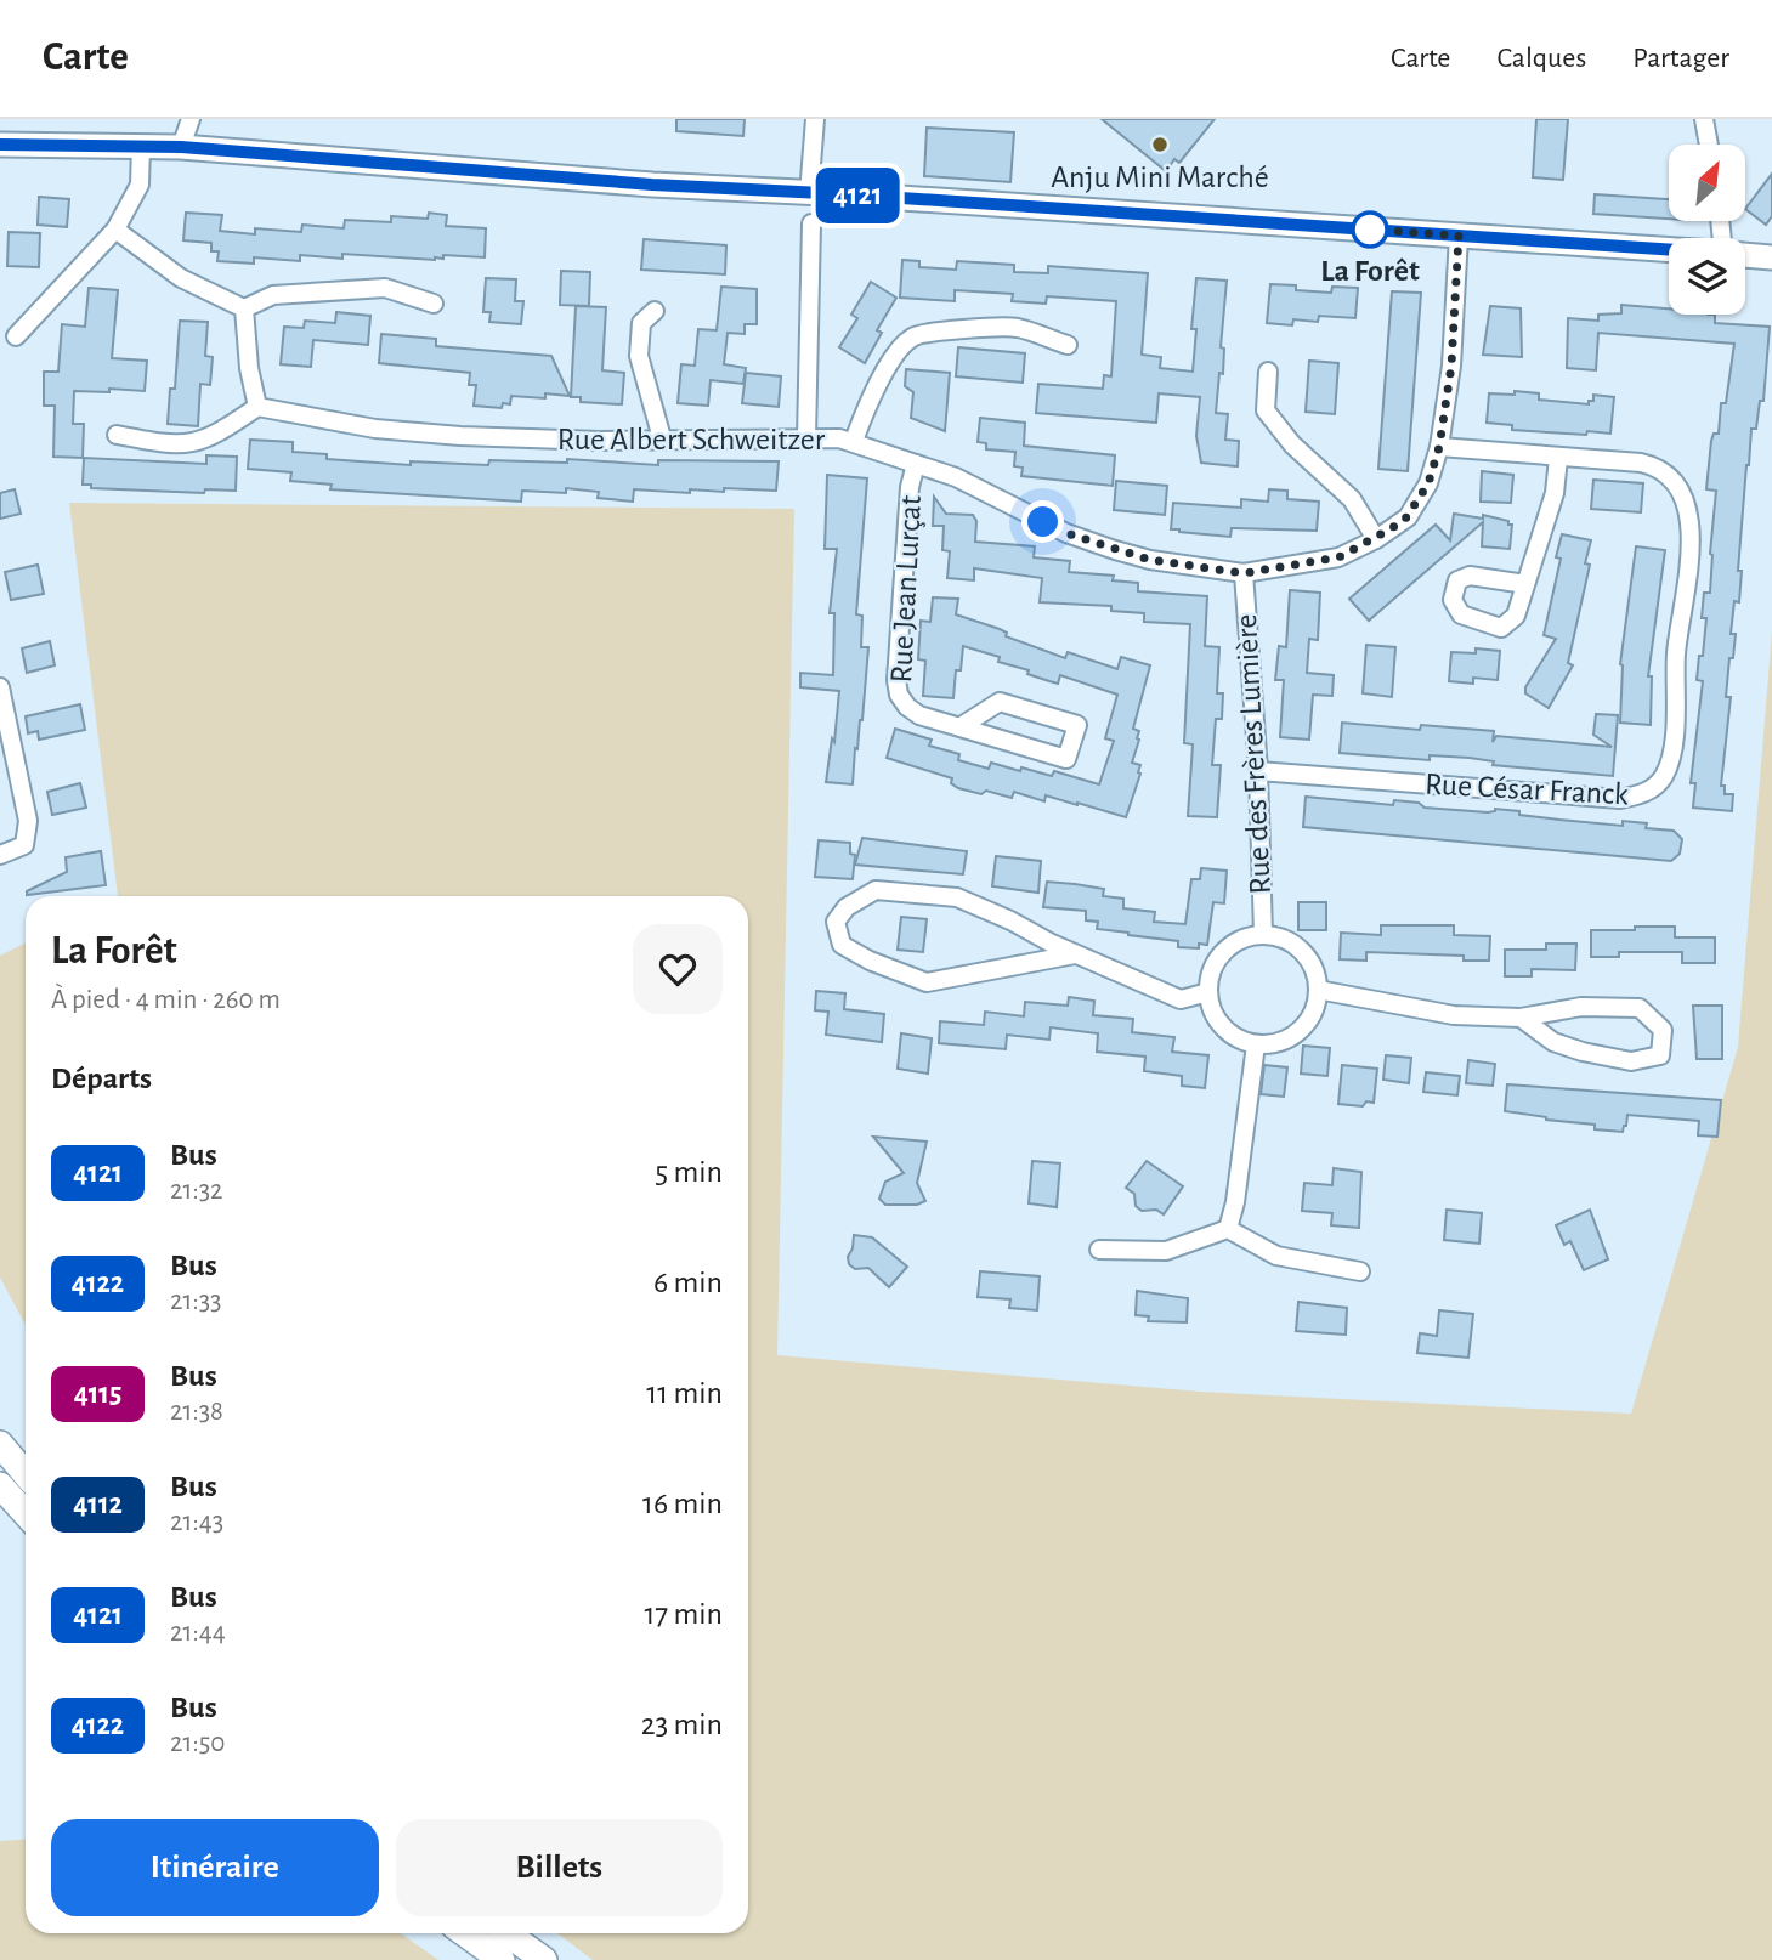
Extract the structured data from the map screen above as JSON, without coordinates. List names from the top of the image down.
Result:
{
  "streets": {
    "street": [
      "Rue Albert Schweitzer",
      "Rue Jean Lurçat",
      "Rue des Frères Lumière",
      "Rue César Franck"
    ]
  },
  "crossings": [
    ["Rue Albert Schweitzer", "Rue Jean Lurçat"],
    ["Rue Albert Schweitzer", "Rue des Frères Lumière"],
    ["Rue des Frères Lumière", "Rue César Franck"]
  ],
  "places": ["Anju Mini Marché", "La Forêt"],
  "lines": ["bus line 4121"],
  "north": "top right",
  "page": {
    "header": "Carte",
    "nav": ["Carte", "Calques", "Partager"],
    "on_map": "4121",
    "heading": [
      ["La Forêt", "À pied · 4 min · 260 m"],
      "Départs"
    ],
    "list": [
      {
        "mark": "4121",
        "name": "Bus",
        "note": "21:32",
        "value": "5 min"
      },
      {
        "mark": "4122",
        "name": "Bus",
        "note": "21:33",
        "value": "6 min"
      },
      {
        "mark": "4115",
        "name": "Bus",
        "note": "21:38",
        "value": "11 min"
      },
      {
        "mark": "4112",
        "name": "Bus",
        "note": "21:43",
        "value": "16 min"
      },
      {
        "mark": "4121",
        "name": "Bus",
        "note": "21:44",
        "value": "17 min"
      },
      {
        "mark": "4122",
        "name": "Bus",
        "note": "21:50",
        "value": "23 min"
      }
    ],
    "buttons": ["Itinéraire", "Billets"]
  }
}
